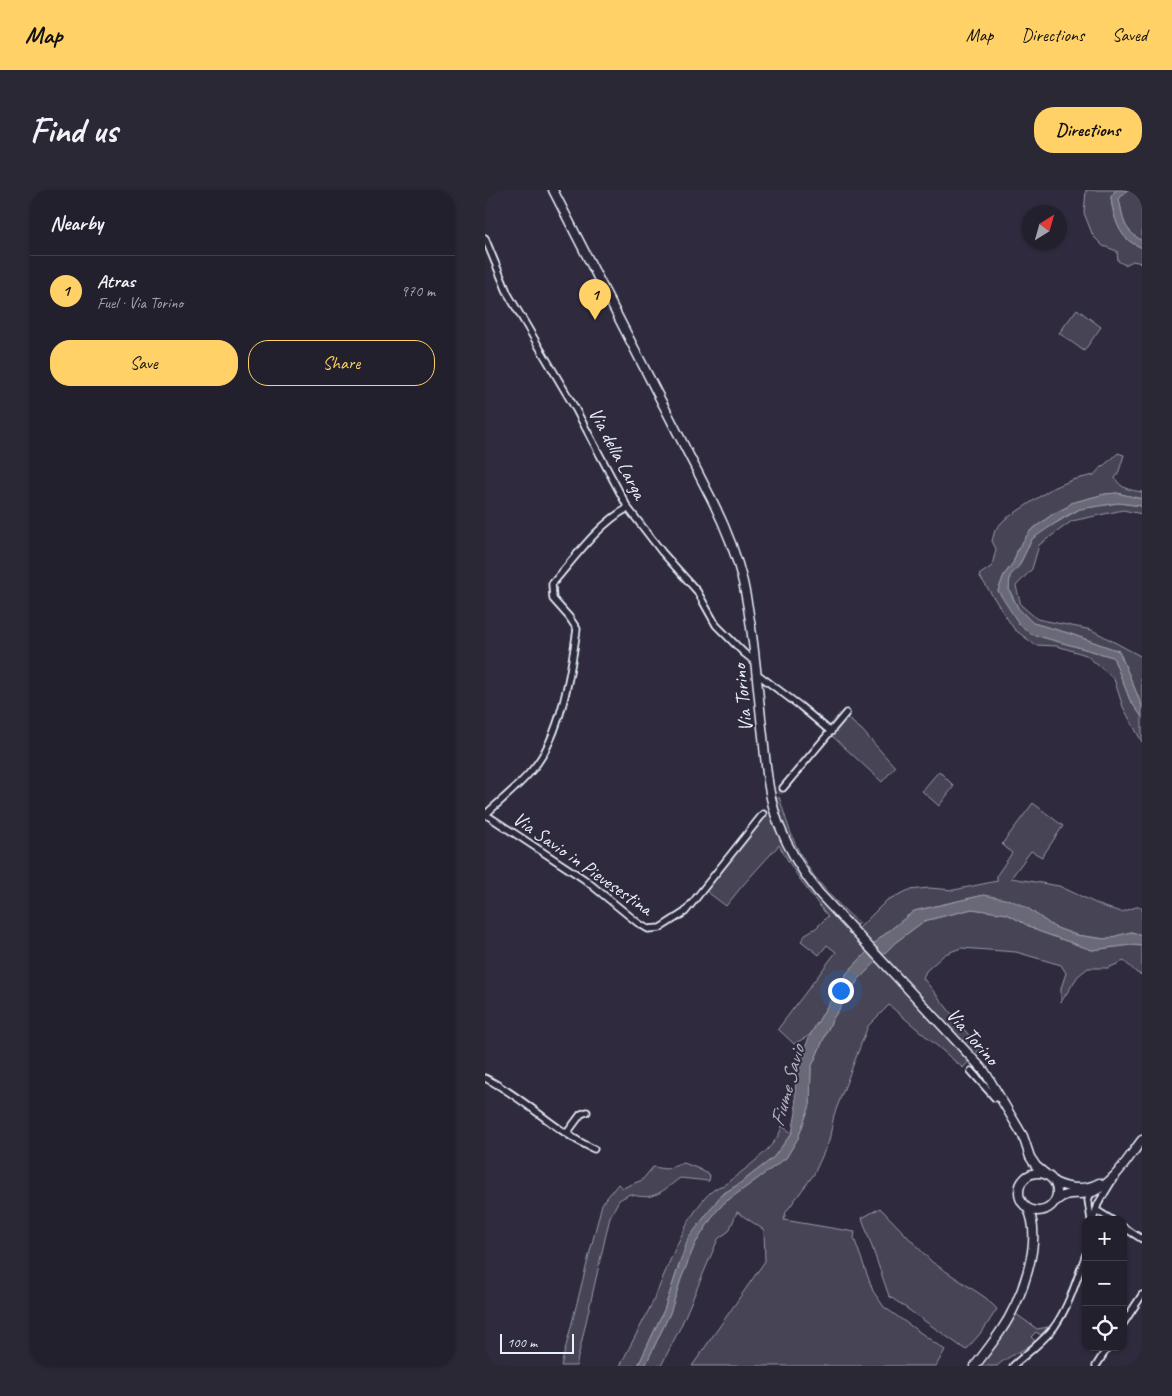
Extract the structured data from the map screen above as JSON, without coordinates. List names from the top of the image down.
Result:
{
  "streets": {
    "main road": ["Via Torino"],
    "street": ["Via della Larga", "Via Savio in Pievesestina"]
  },
  "crossings": [
    ["Via della Larga", "Via Torino"]
  ],
  "water": ["Fiume Savio"],
  "scale_bar": "100 m",
  "north": "top right",
  "page": {
    "header": "Map",
    "nav": ["Map", "Directions", "Saved"],
    "buttons": [
      "Directions",
      ["Save", "Share"]
    ],
    "title": "Find us",
    "heading": "Nearby",
    "list": [
      {
        "mark": "1",
        "name": "Atras",
        "note": "Fuel · Via Torino",
        "value": "970 m"
      }
    ],
    "pins": "1",
    "map_buttons": ["+", "−"],
    "scale": "100 m"
  }
}
